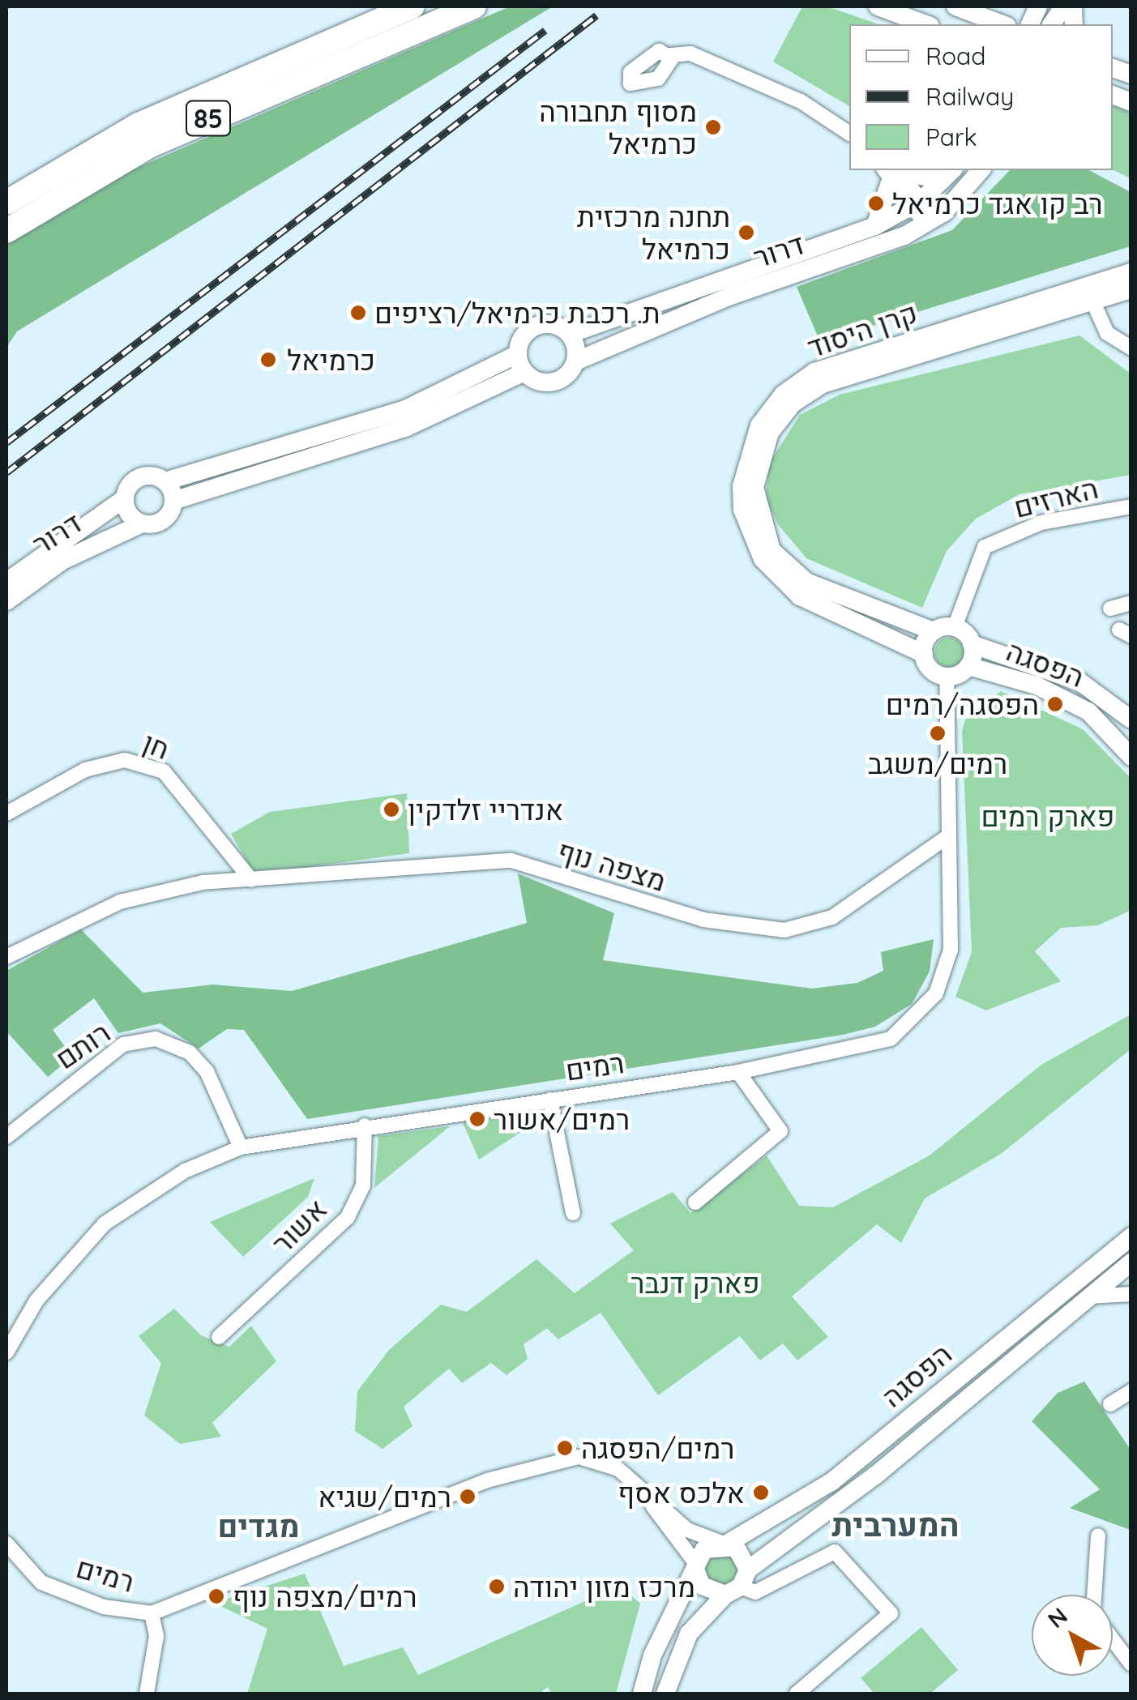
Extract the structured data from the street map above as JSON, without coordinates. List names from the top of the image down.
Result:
{
  "streets": {
    "highway": ["85"],
    "street": [
      "דרור",
      "קרן היסוד",
      "הארזים",
      "הפסגה",
      "חן",
      "מצפה נוף",
      "רותם",
      "רמים",
      "אשור"
    ]
  },
  "crossings": [
    ["קרן היסוד", "הארזים"],
    ["קרן היסוד", "הפסגה"],
    ["קרן היסוד", "רמים"],
    ["הארזים", "הפסגה"],
    ["הארזים", "רמים"],
    ["הפסגה", "רמים"],
    ["חן", "מצפה נוף"],
    ["מצפה נוף", "רמים"],
    ["רותם", "רמים"],
    ["רמים", "אשור"]
  ],
  "districts": ["המערבית", "מגדים"],
  "parks": ["פארק רמים", "פארק דנבר"],
  "places": [
    "מסוף תחבורה כרמיאל",
    "רב קו אגד כרמיאל",
    "תחנה מרכזית כרמיאל",
    "ת. רכבת כרמיאל/רציפים",
    "כרמיאל",
    "הפסגה/רמים",
    "רמים/משגב",
    "אנדריי זלדקין",
    "רמים/אשור",
    "רמים/הפסגה",
    "אלכס אסף",
    "רמים/שגיא",
    "מרכז מזון יהודה",
    "רמים/מצפה נוף"
  ],
  "legend": ["Road", "Railway", "Park"],
  "north": "top left"
}
